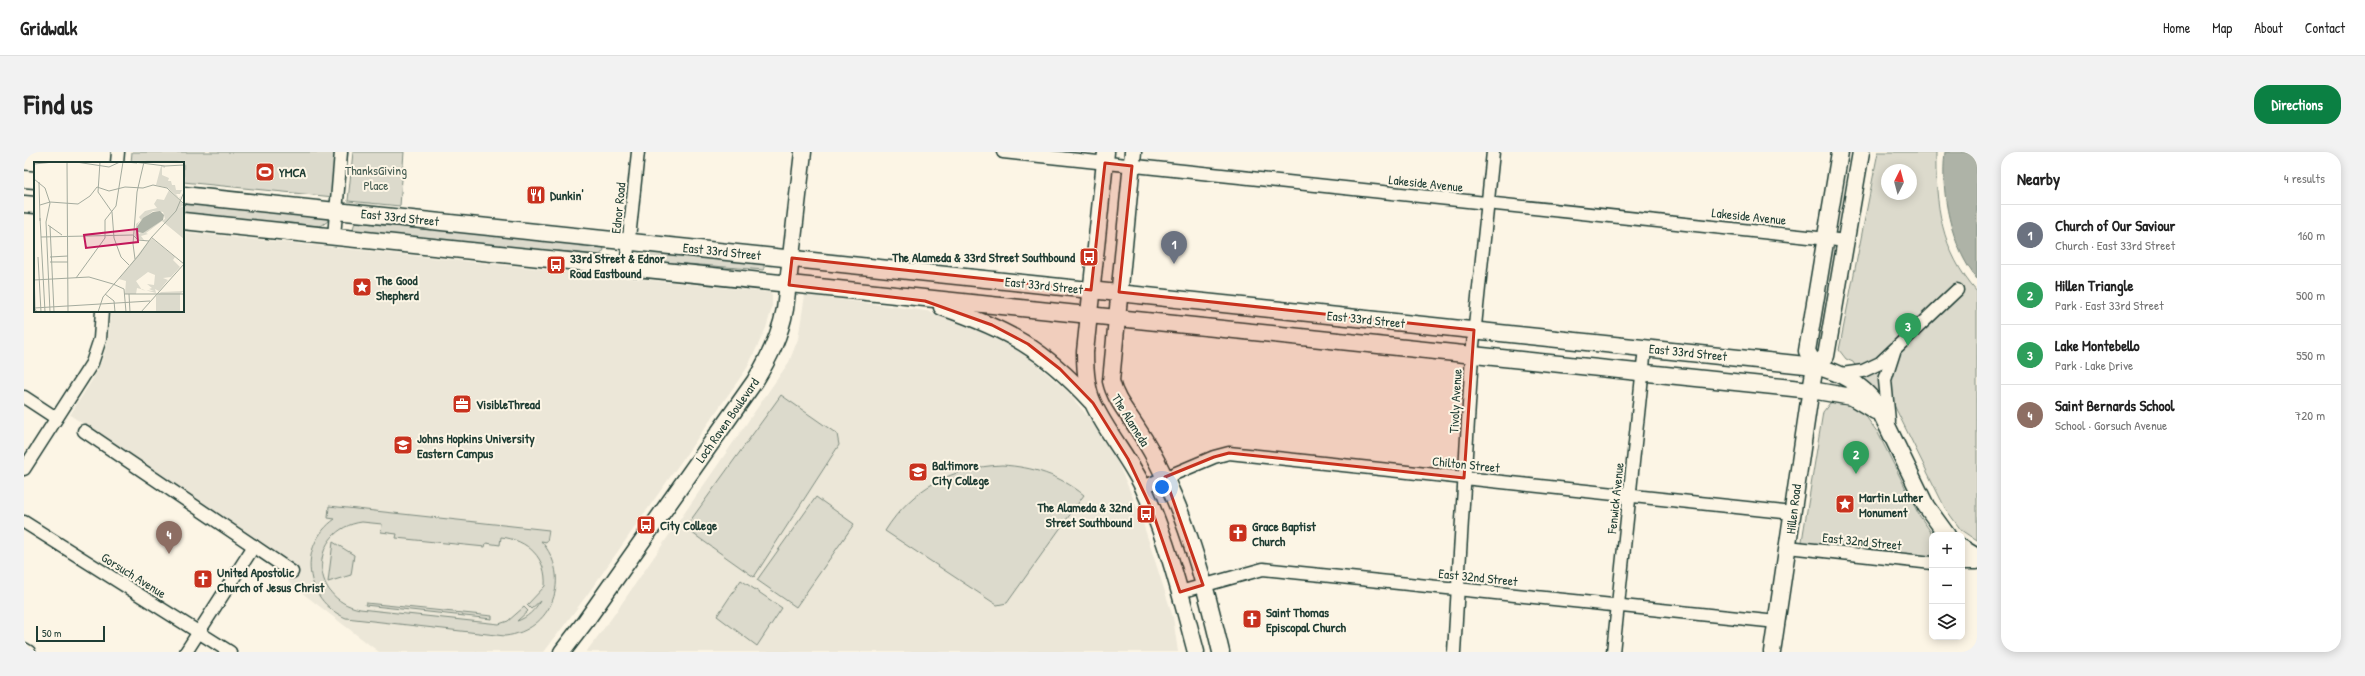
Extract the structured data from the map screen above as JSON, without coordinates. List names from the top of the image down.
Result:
{
  "streets": {
    "main road": [
      "East 33rd Street",
      "Loch Raven Boulevard",
      "The Alameda",
      "Hillen Road"
    ],
    "street": [
      "Lakeside Avenue",
      "Ednor Road",
      "Tivoly Avenue",
      "Chilton Street",
      "Fenwick Avenue",
      "East 32nd Street",
      "Gorsuch Avenue"
    ]
  },
  "crossings": [
    ["Lakeside Avenue", "Tivoly Avenue"],
    ["Lakeside Avenue", "The Alameda"],
    ["Lakeside Avenue", "Hillen Road"],
    ["Ednor Road", "East 33rd Street"],
    ["East 33rd Street", "Tivoly Avenue"],
    ["East 33rd Street", "Loch Raven Boulevard"],
    ["East 33rd Street", "The Alameda"],
    ["East 33rd Street", "Fenwick Avenue"],
    ["East 33rd Street", "Hillen Road"],
    ["Tivoly Avenue", "Chilton Street"],
    ["Tivoly Avenue", "East 32nd Street"],
    ["The Alameda", "Chilton Street"],
    ["The Alameda", "East 32nd Street"],
    ["Chilton Street", "Fenwick Avenue"],
    ["Chilton Street", "Hillen Road"],
    ["Fenwick Avenue", "East 32nd Street"],
    ["Hillen Road", "East 32nd Street"]
  ],
  "parks": ["ThanksGiving Place"],
  "places": {
    "sports": ["YMCA"],
    "restaurant": ["Dunkin'"],
    "bus stop": [
      "The Alameda & 33rd Street Southbound",
      "33rd Street & Ednor Road Eastbound",
      "The Alameda & 32nd Street Southbound",
      "City College"
    ],
    "place": ["The Good Shepherd", "Martin Luther Monument"],
    "office": ["VisibleThread"],
    "school or university": ["Johns Hopkins University Eastern Campus", "Baltimore City College"],
    "church": ["Grace Baptist Church", "United Apostolic Church of Jesus Christ", "Saint Thomas Episcopal Church"]
  },
  "scale_bar": "50 m",
  "north": "top",
  "page": {
    "header": "Gridwalk",
    "nav": [
      "Home",
      "Map",
      "About",
      "Contact"
    ],
    "title": "Find us",
    "buttons": "Directions",
    "heading": ["Nearby", "4 results"],
    "list": [
      {
        "mark": "1",
        "name": "Church of Our Saviour",
        "note": "Church · East 33rd Street",
        "value": "160 m"
      },
      {
        "mark": "2",
        "name": "Hillen Triangle",
        "note": "Park · East 33rd Street",
        "value": "500 m"
      },
      {
        "mark": "3",
        "name": "Lake Montebello",
        "note": "Park · Lake Drive",
        "value": "550 m"
      },
      {
        "mark": "4",
        "name": "Saint Bernards School",
        "note": "School · Gorsuch Avenue",
        "value": "720 m"
      }
    ],
    "pins": [
      "1",
      "3",
      "2",
      "4"
    ],
    "map_buttons": ["+", "−"],
    "scale": "50 m"
  }
}
